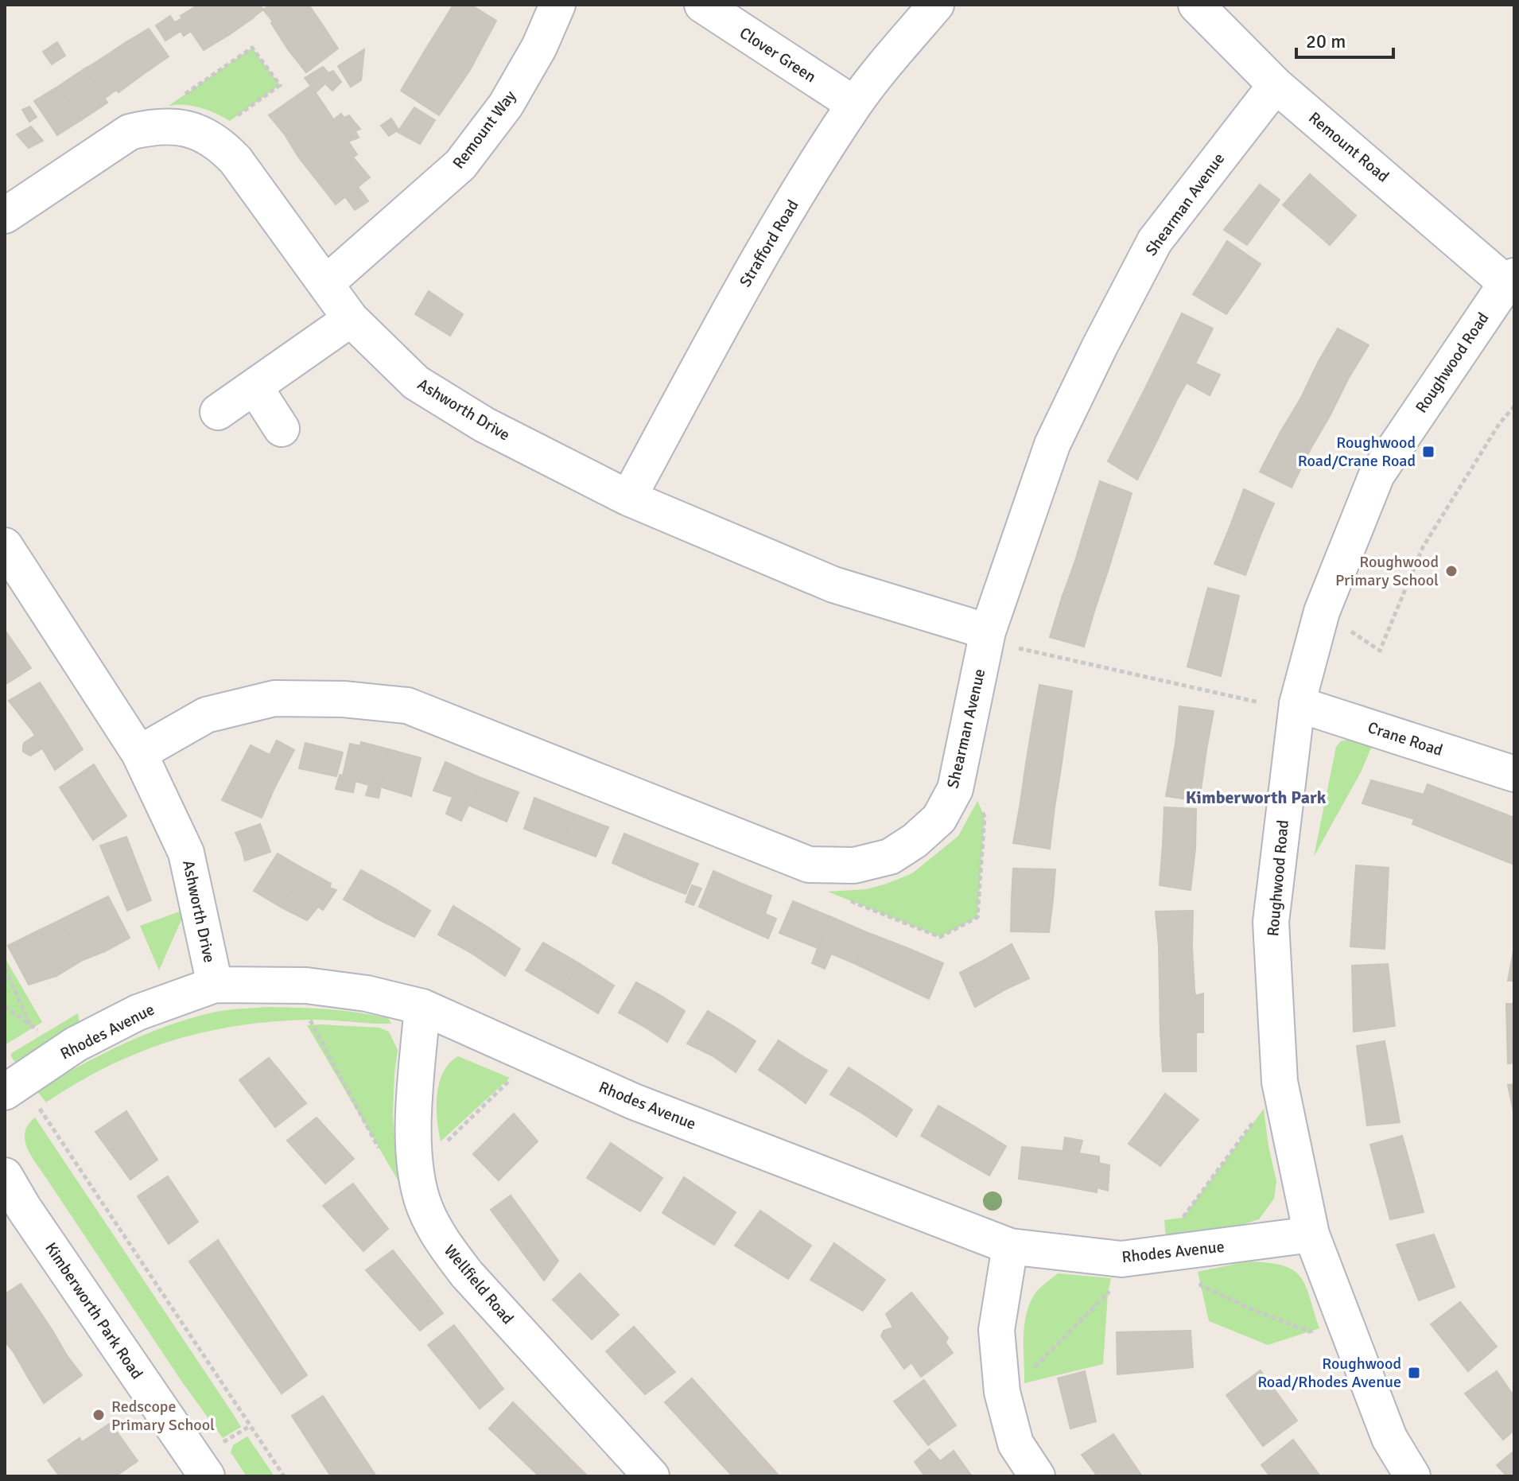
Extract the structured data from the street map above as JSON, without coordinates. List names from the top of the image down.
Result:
{
  "streets": {
    "street": [
      "Clover Green",
      "Remount Way",
      "Remount Road",
      "Shearman Avenue",
      "Strafford Road",
      "Roughwood Road",
      "Ashworth Drive",
      "Crane Road",
      "Rhodes Avenue",
      "Wellfield Road",
      "Kimberworth Park Road"
    ]
  },
  "crossings": [
    ["Clover Green", "Strafford Road"],
    ["Remount Way", "Ashworth Drive"],
    ["Remount Road", "Shearman Avenue"],
    ["Remount Road", "Roughwood Road"],
    ["Shearman Avenue", "Ashworth Drive"],
    ["Strafford Road", "Ashworth Drive"],
    ["Roughwood Road", "Crane Road"],
    ["Roughwood Road", "Rhodes Avenue"],
    ["Ashworth Drive", "Rhodes Avenue"],
    ["Rhodes Avenue", "Wellfield Road"]
  ],
  "districts": ["Kimberworth Park"],
  "places": {
    "transit": ["Roughwood Road/Crane Road", "Roughwood Road/Rhodes Avenue"],
    "other": ["Roughwood Primary School", "Redscope Primary School"]
  },
  "scale_bar": "20 m"
}
